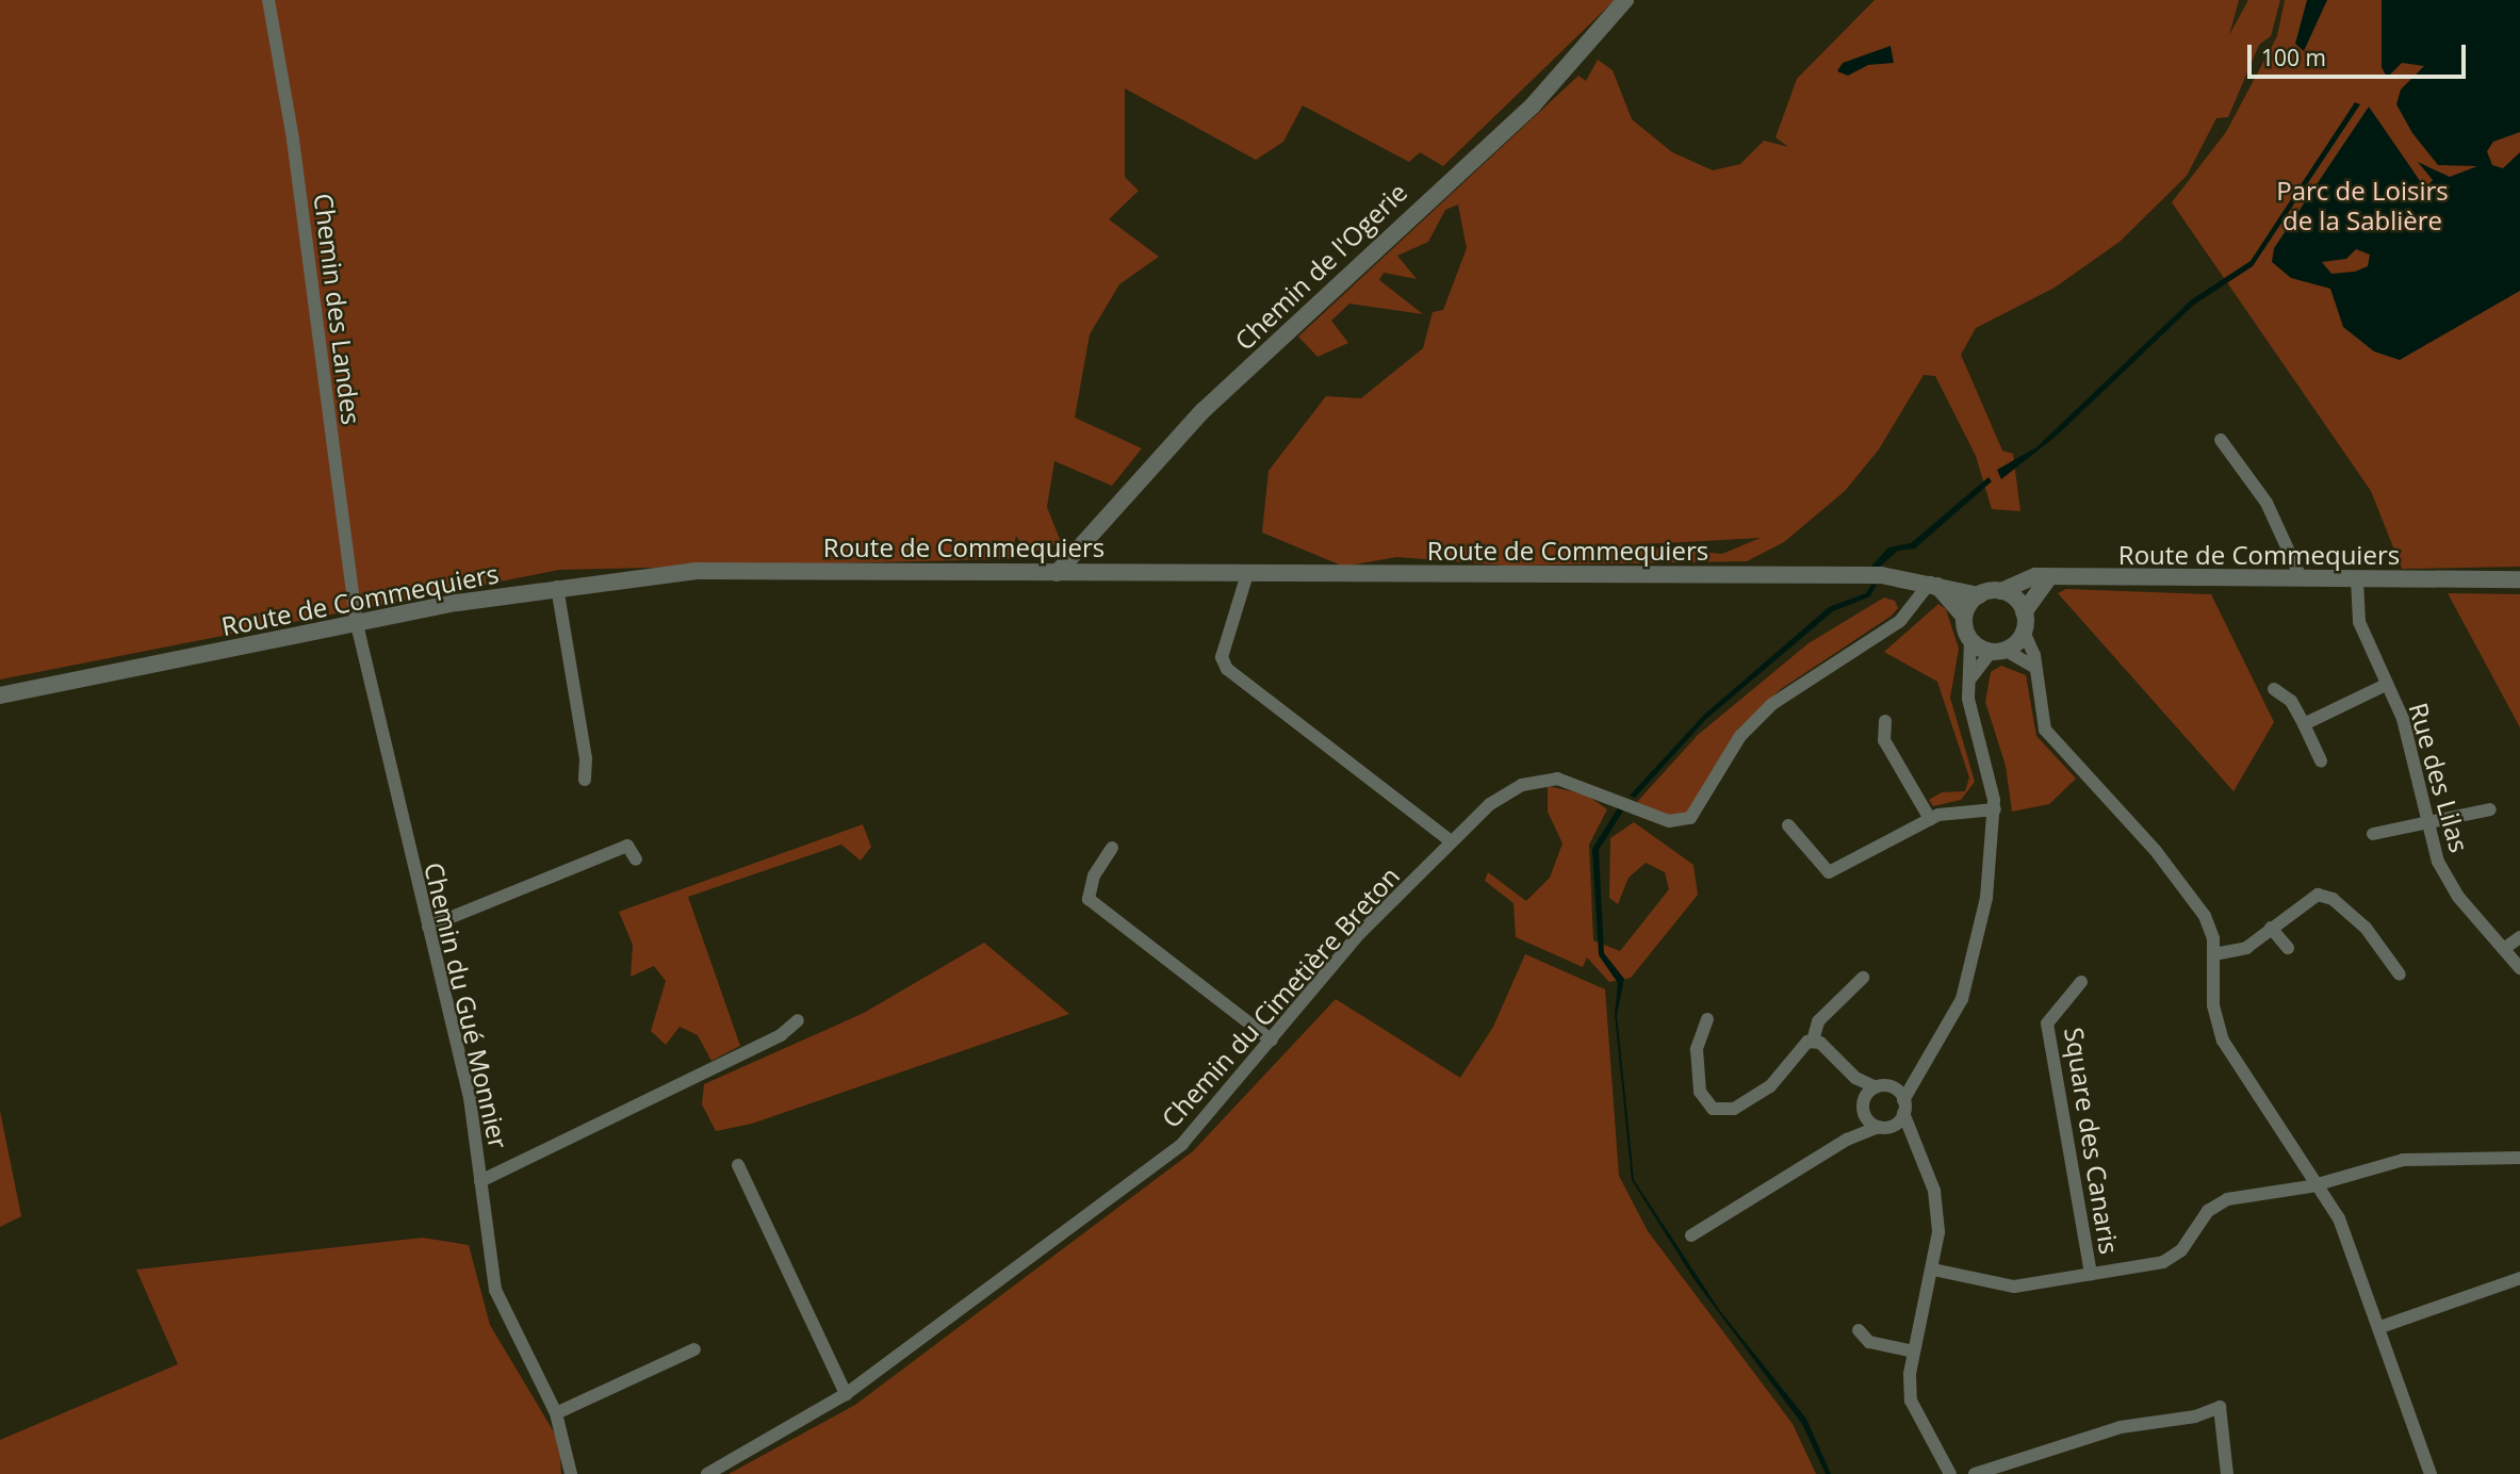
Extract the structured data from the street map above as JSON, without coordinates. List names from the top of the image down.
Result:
{
  "streets": {
    "street": [
      "Chemin de l'Ogerie",
      "Chemin des Landes",
      "Route de Commequiers",
      "Rue des Lilas",
      "Chemin du Cimetière Breton",
      "Chemin du Gué Monnier",
      "Square des Canaris"
    ]
  },
  "crossings": [
    ["Chemin de l'Ogerie", "Route de Commequiers"],
    ["Chemin des Landes", "Route de Commequiers"],
    ["Chemin des Landes", "Chemin du Gué Monnier"],
    ["Route de Commequiers", "Rue des Lilas"],
    ["Route de Commequiers", "Chemin du Cimetière Breton"],
    ["Route de Commequiers", "Chemin du Gué Monnier"]
  ],
  "parks": ["Parc de Loisirs de la Sablière"],
  "scale_bar": "100 m"
}
